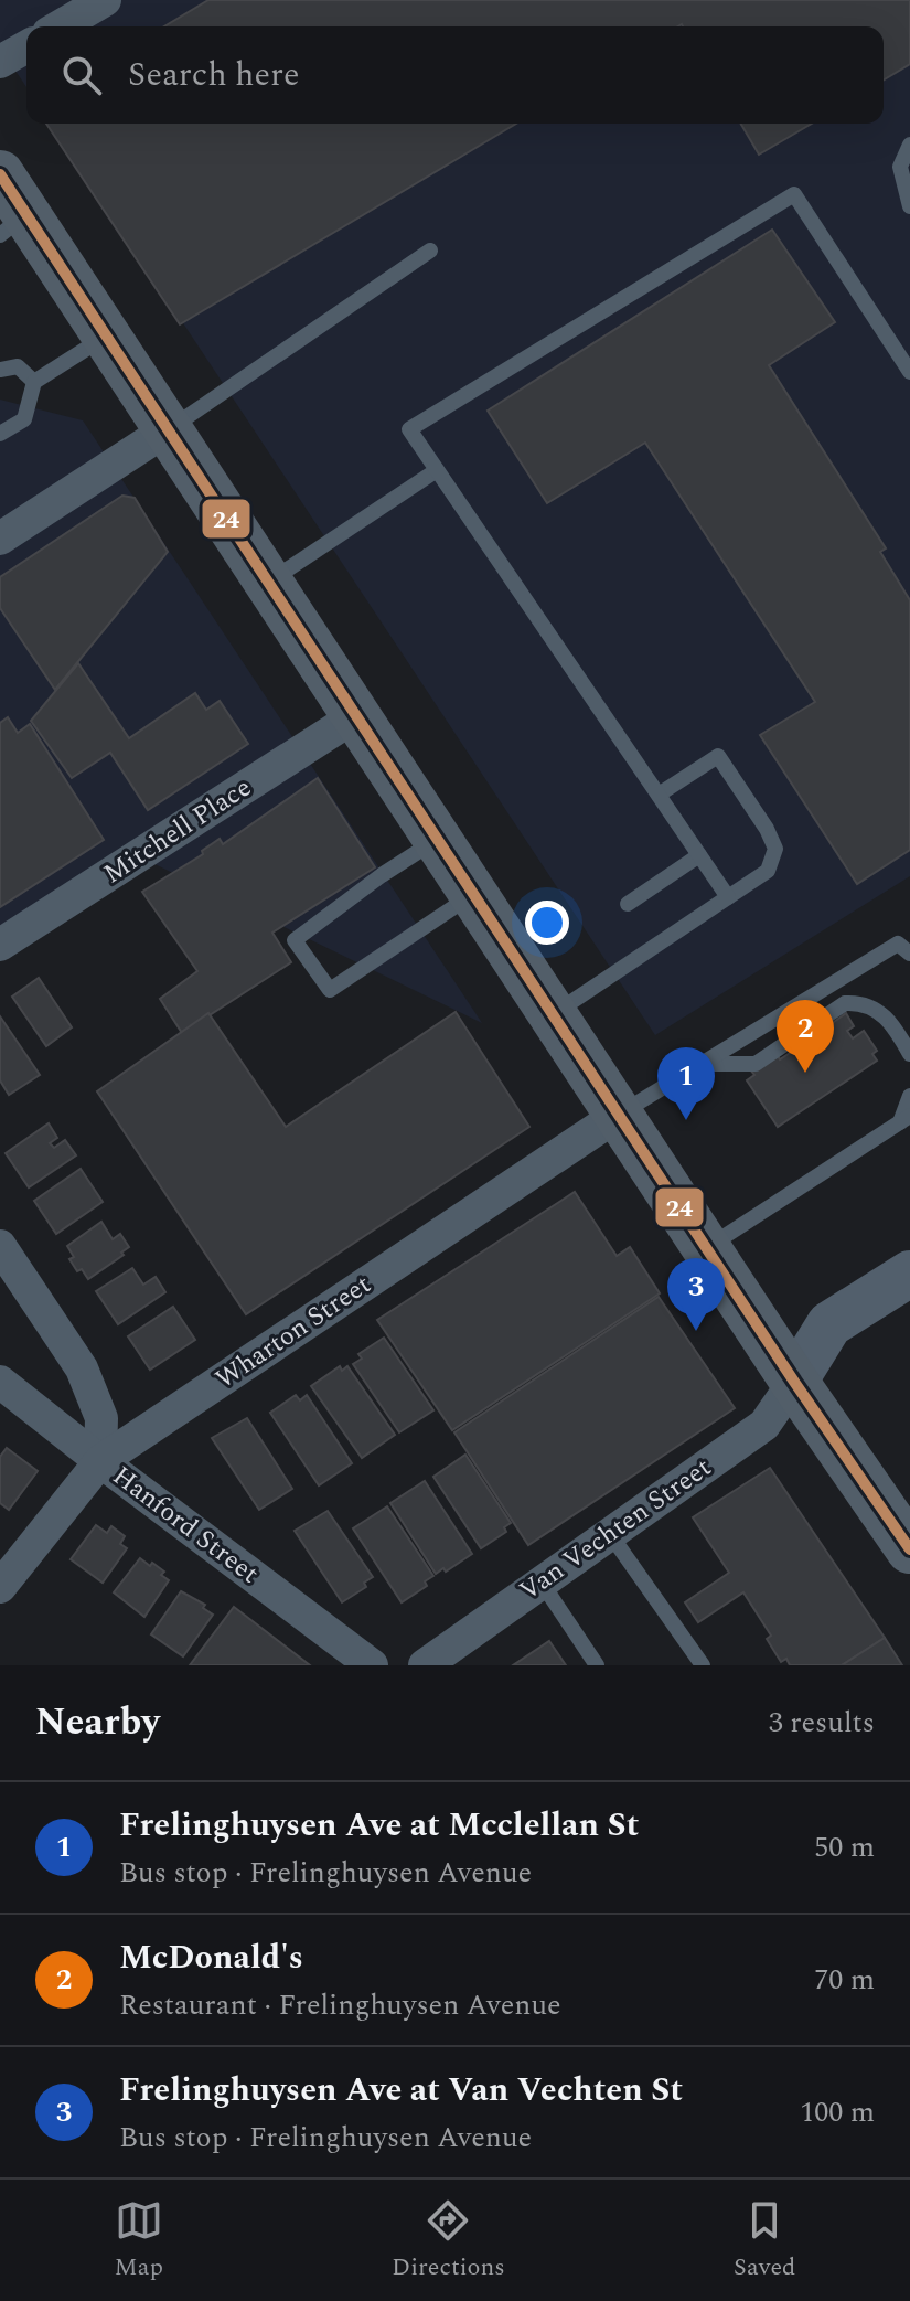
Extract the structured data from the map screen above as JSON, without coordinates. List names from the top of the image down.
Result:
{
  "streets": {
    "street": [
      "Mitchell Place",
      "Wharton Street",
      "Hanford Street",
      "Van Vechten Street"
    ]
  },
  "crossings": [
    ["Wharton Street", "Hanford Street"]
  ],
  "lines": ["transit line 24"],
  "page": {
    "search": "Search here",
    "pins": ["2", "1", "3"],
    "heading": ["Nearby", "3 results"],
    "list": [
      {
        "mark": "1",
        "name": "Frelinghuysen Ave at Mcclellan St",
        "note": "Bus stop · Frelinghuysen Avenue",
        "value": "50 m"
      },
      {
        "mark": "2",
        "name": "McDonald's",
        "note": "Restaurant · Frelinghuysen Avenue",
        "value": "70 m"
      },
      {
        "mark": "3",
        "name": "Frelinghuysen Ave at Van Vechten St",
        "note": "Bus stop · Frelinghuysen Avenue",
        "value": "100 m"
      }
    ],
    "nav": ["Map", "Directions", "Saved"]
  }
}
